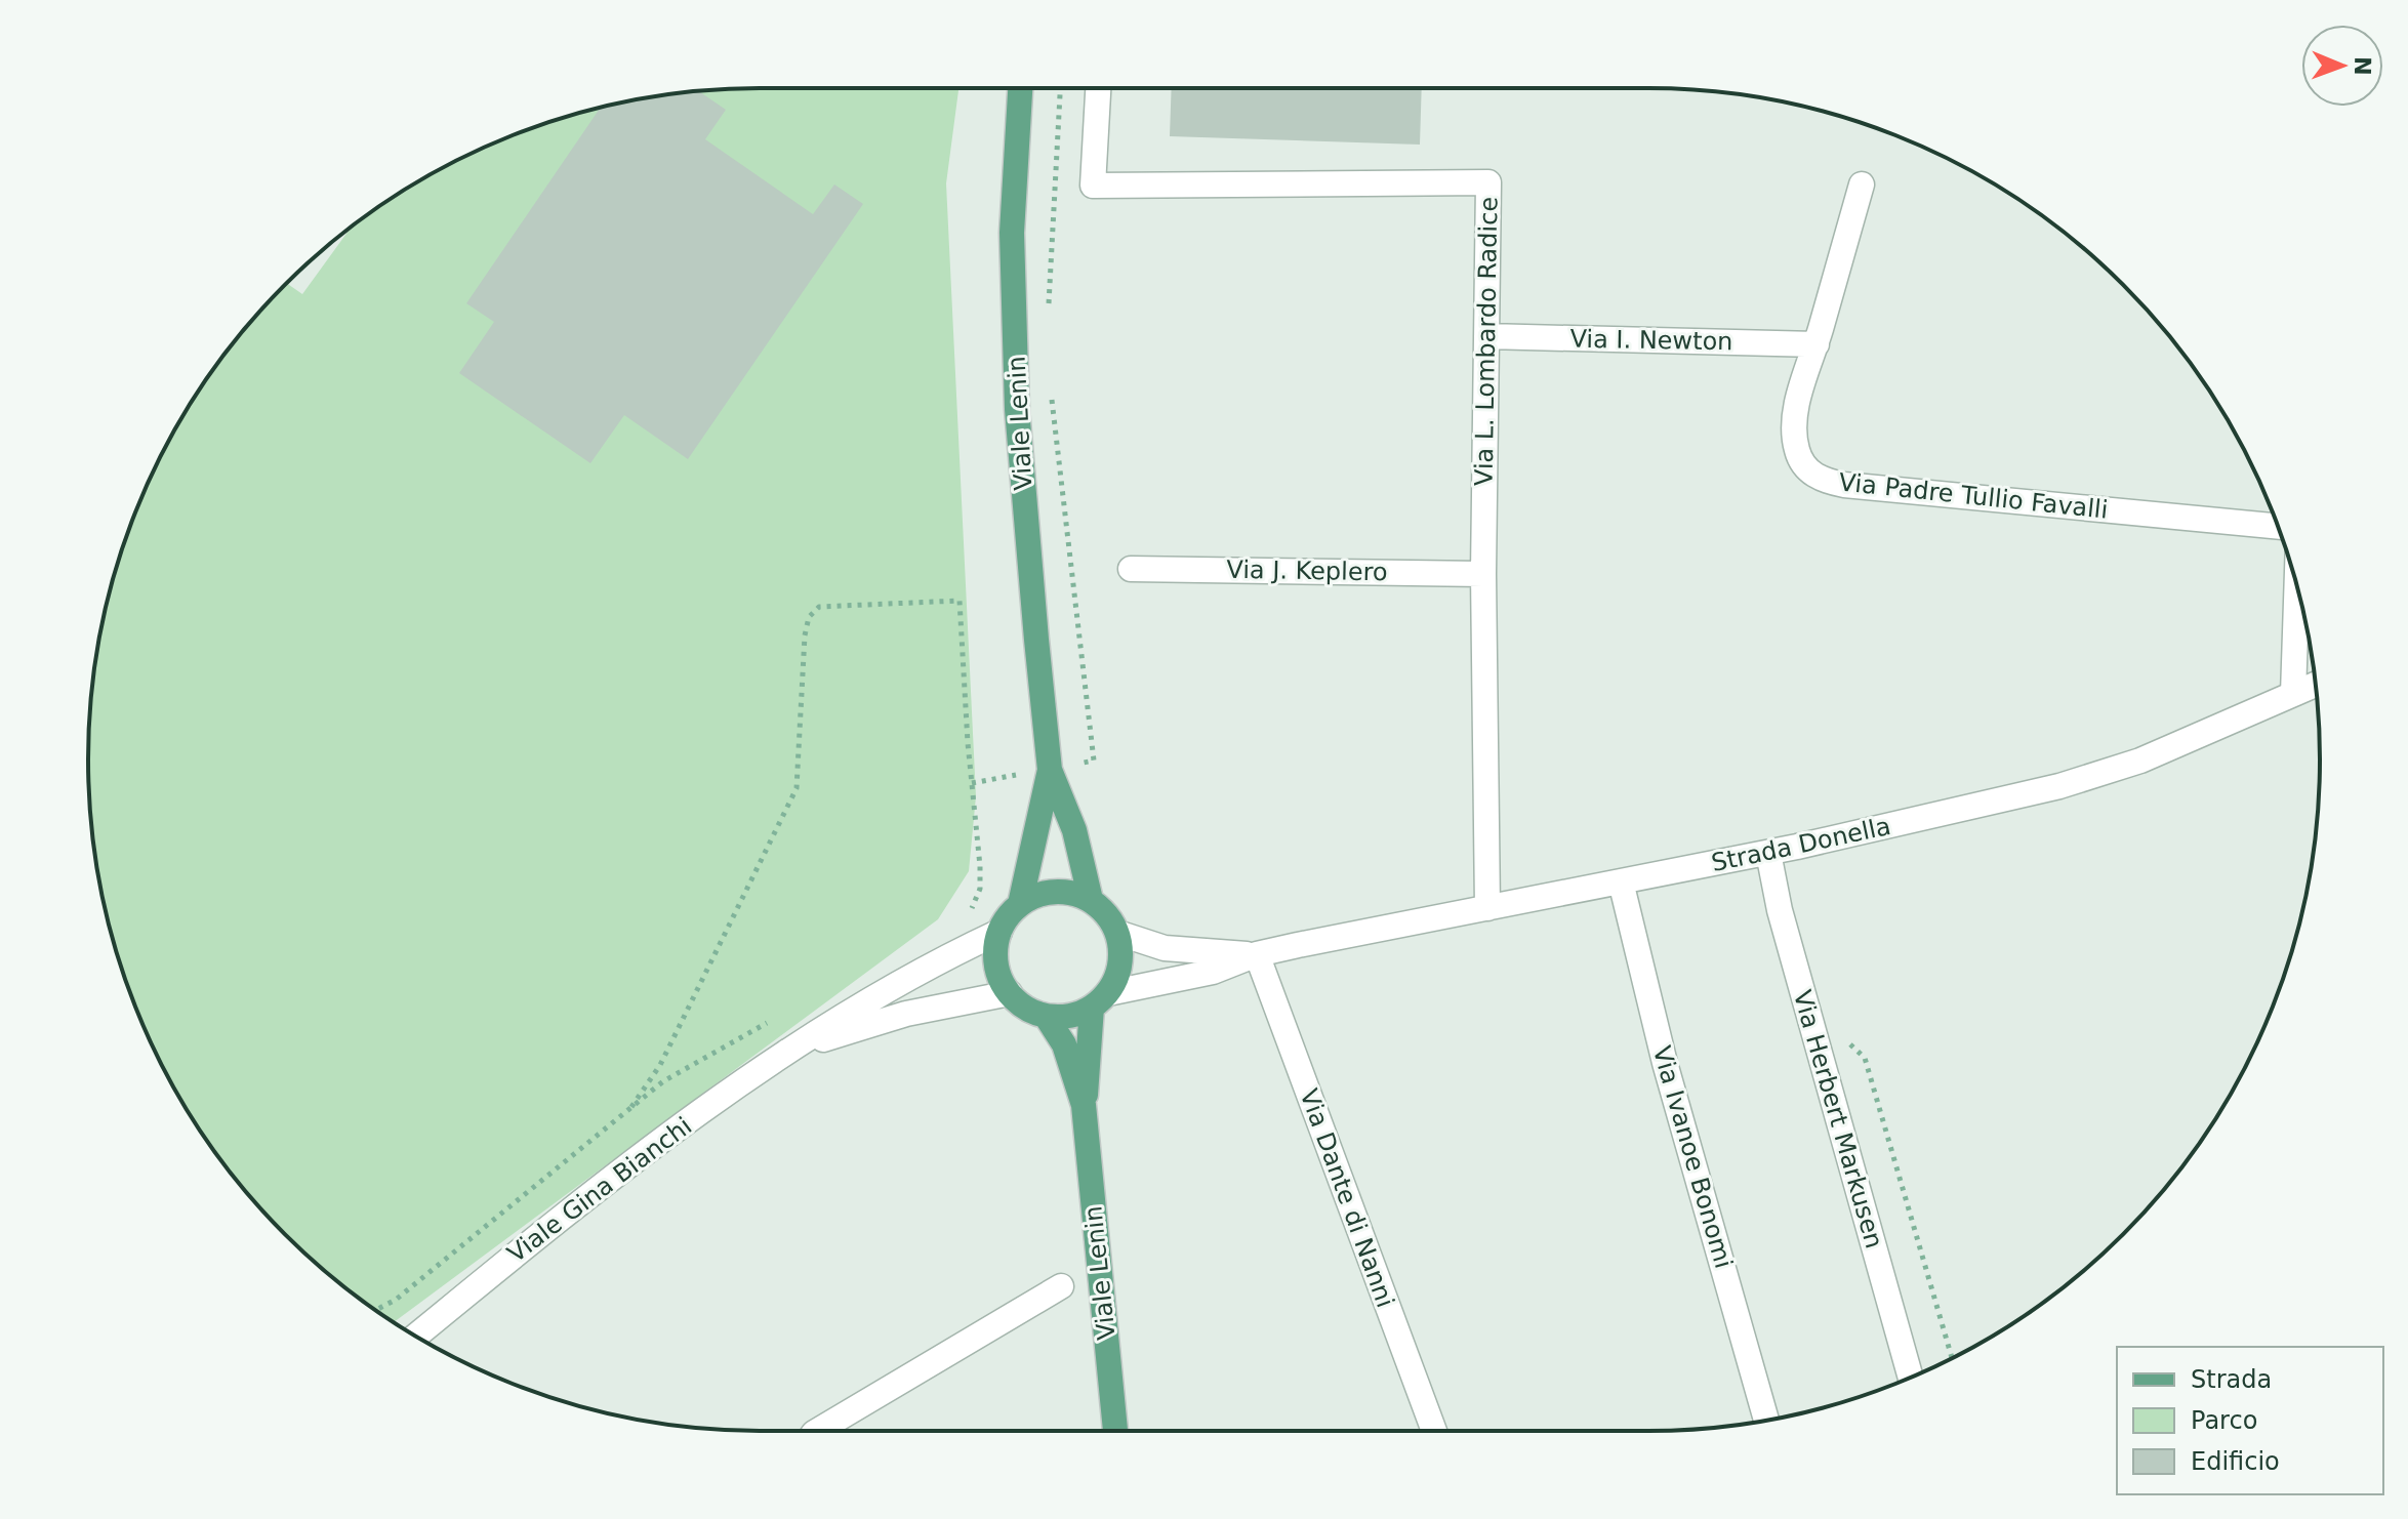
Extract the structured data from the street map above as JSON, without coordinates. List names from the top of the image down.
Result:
{
  "streets": {
    "main road": ["Viale Lenin"],
    "street": [
      "Via I. Newton",
      "Via L. Lombardo Radice",
      "Via Padre Tullio Favalli",
      "Via J. Keplero",
      "Strada Donella",
      "Via Herbert Markusen",
      "Via Ivanoe Bonomi",
      "Viale Gina Bianchi",
      "Via Dante di Nanni"
    ]
  },
  "crossings": [
    ["Via I. Newton", "Via L. Lombardo Radice"],
    ["Via I. Newton", "Via Padre Tullio Favalli"],
    ["Via L. Lombardo Radice", "Via J. Keplero"],
    ["Via L. Lombardo Radice", "Strada Donella"],
    ["Viale Lenin", "Viale Gina Bianchi"],
    ["Strada Donella", "Via Herbert Markusen"],
    ["Strada Donella", "Via Ivanoe Bonomi"],
    ["Strada Donella", "Via Dante di Nanni"]
  ],
  "legend": ["Strada", "Parco", "Edificio"],
  "north": "right"
}
